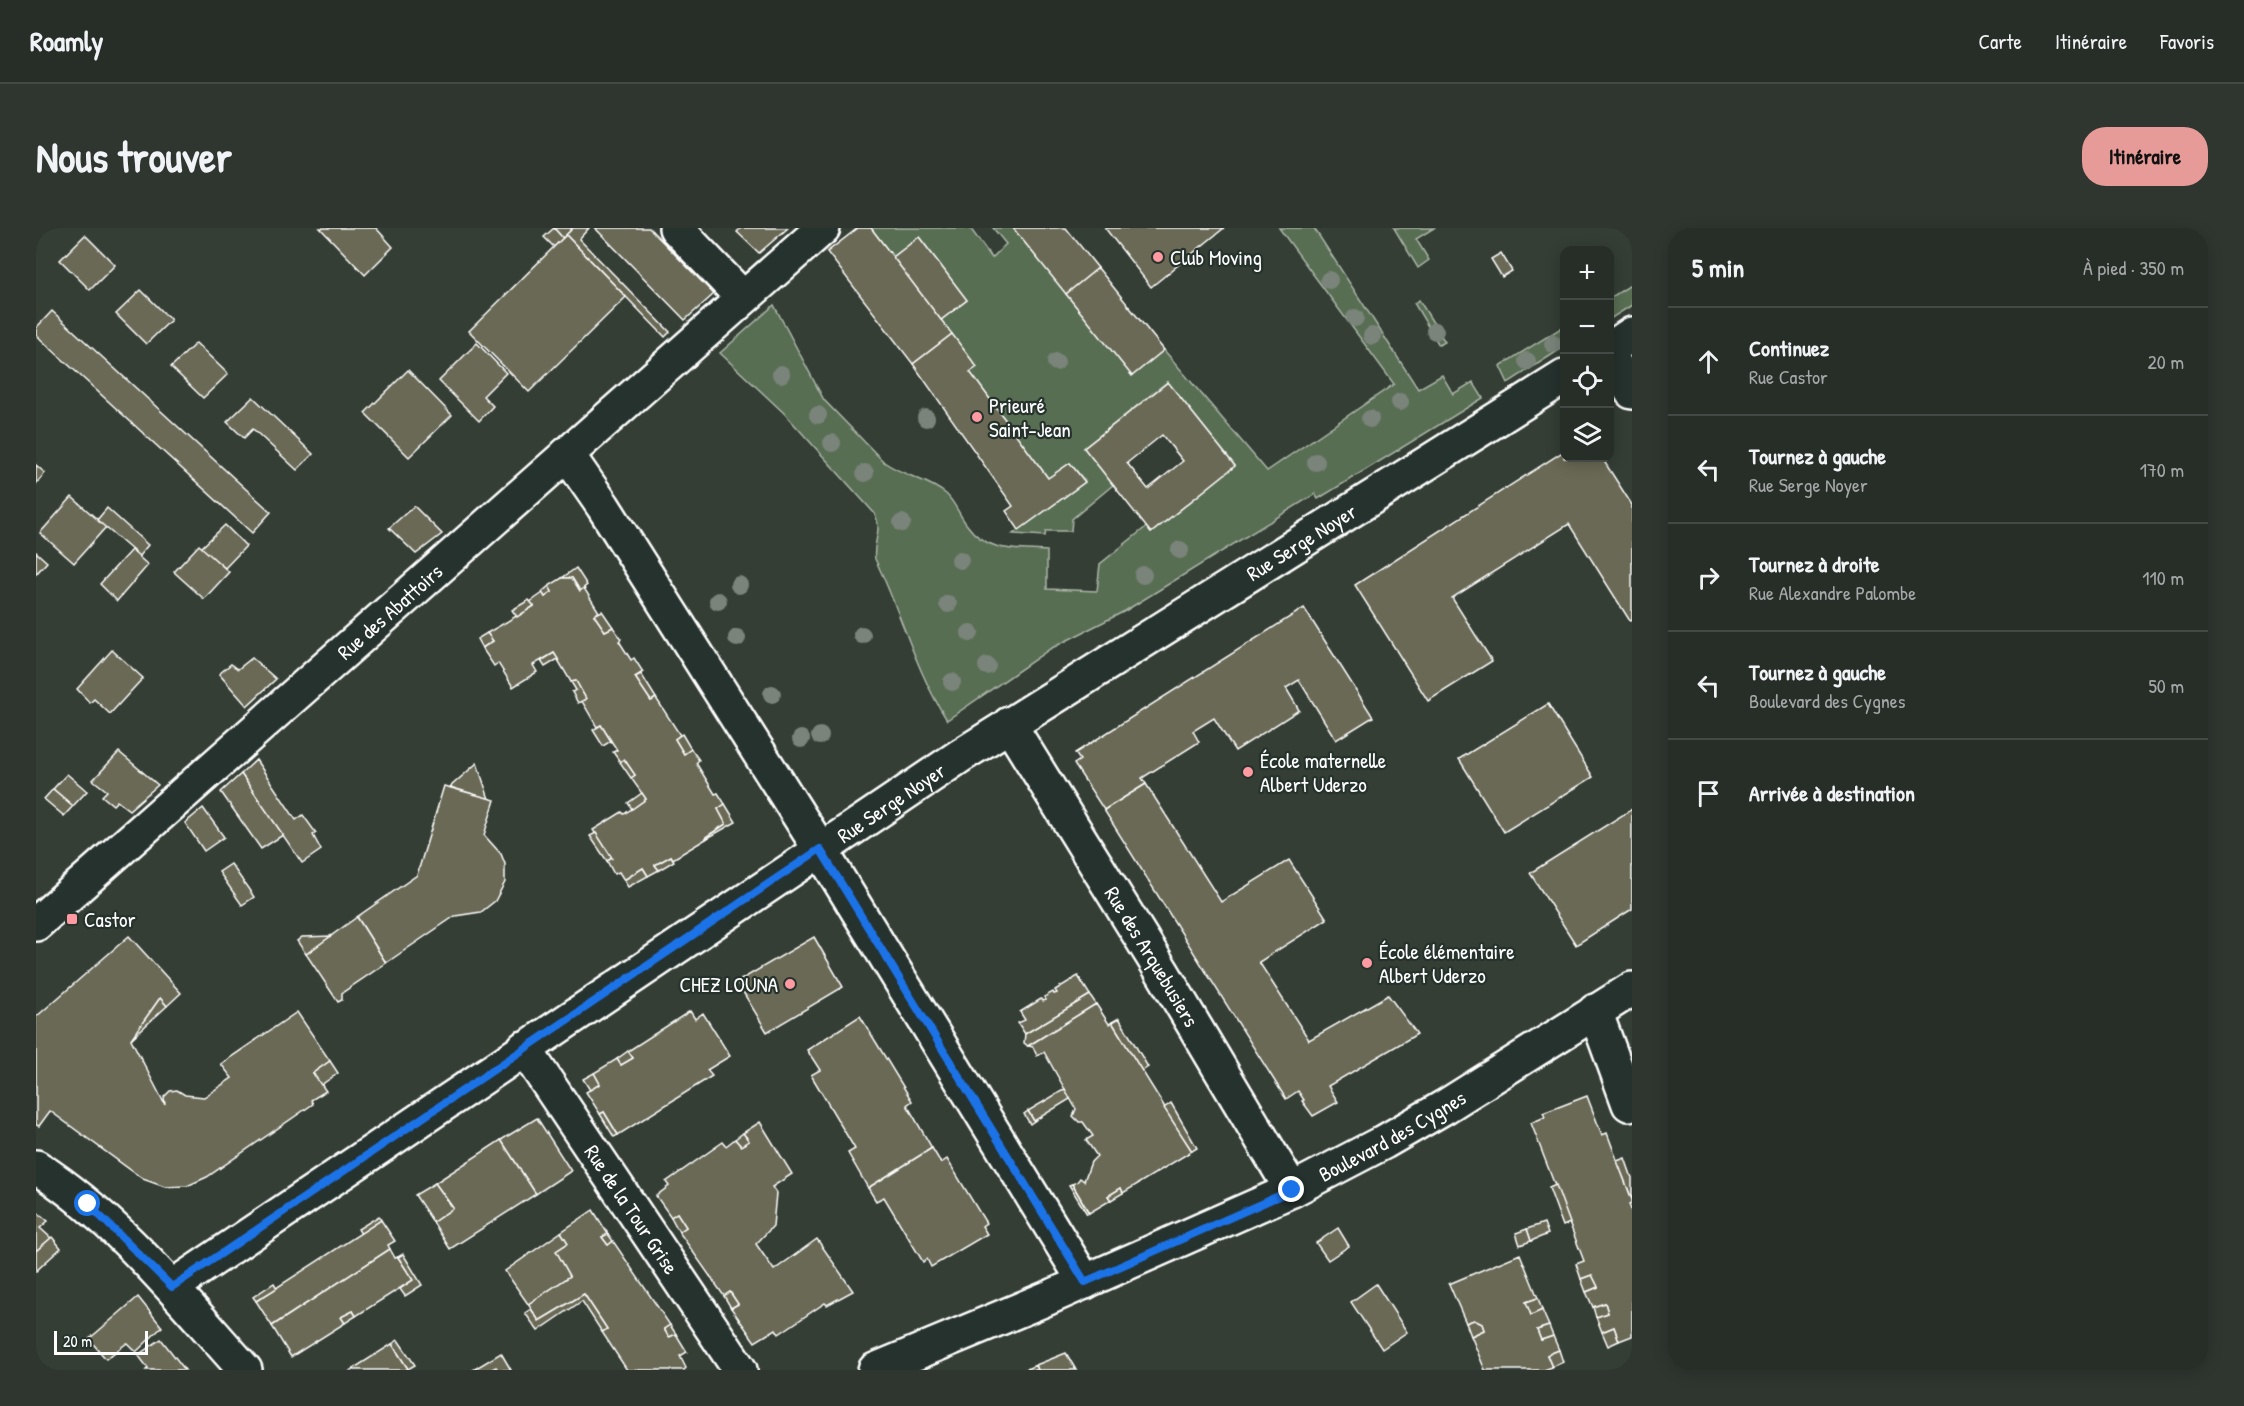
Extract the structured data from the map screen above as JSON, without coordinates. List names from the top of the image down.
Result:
{
  "streets": {
    "street": [
      "Rue Serge Noyer",
      "Rue des Abattoirs",
      "Rue des Arquebusiers",
      "Boulevard des Cygnes",
      "Rue de la Tour Grise"
    ]
  },
  "crossings": [
    ["Rue Serge Noyer", "Rue des Arquebusiers"],
    ["Rue Serge Noyer", "Rue de la Tour Grise"],
    ["Rue des Arquebusiers", "Boulevard des Cygnes"]
  ],
  "places": {
    "other": [
      "Club Moving",
      "Prieuré Saint-Jean",
      "École maternelle Albert Uderzo",
      "École élémentaire Albert Uderzo",
      "CHEZ LOUNA"
    ],
    "transit": ["Castor"]
  },
  "scale_bar": "20 m",
  "page": {
    "header": "Roamly",
    "nav": ["Carte", "Itinéraire", "Favoris"],
    "buttons": "Itinéraire",
    "title": "Nous trouver",
    "heading": ["5 min", "À pied · 350 m"],
    "map_buttons": ["+", "−"],
    "list": [
      ["Continuez", "Rue Castor", "20 m"],
      ["Tournez à gauche", "Rue Serge Noyer", "170 m"],
      ["Tournez à droite", "Rue Alexandre Palombe", "110 m"],
      ["Tournez à gauche", "Boulevard des Cygnes", "50 m"],
      "Arrivée à destination"
    ],
    "scale": "20 m"
  }
}
